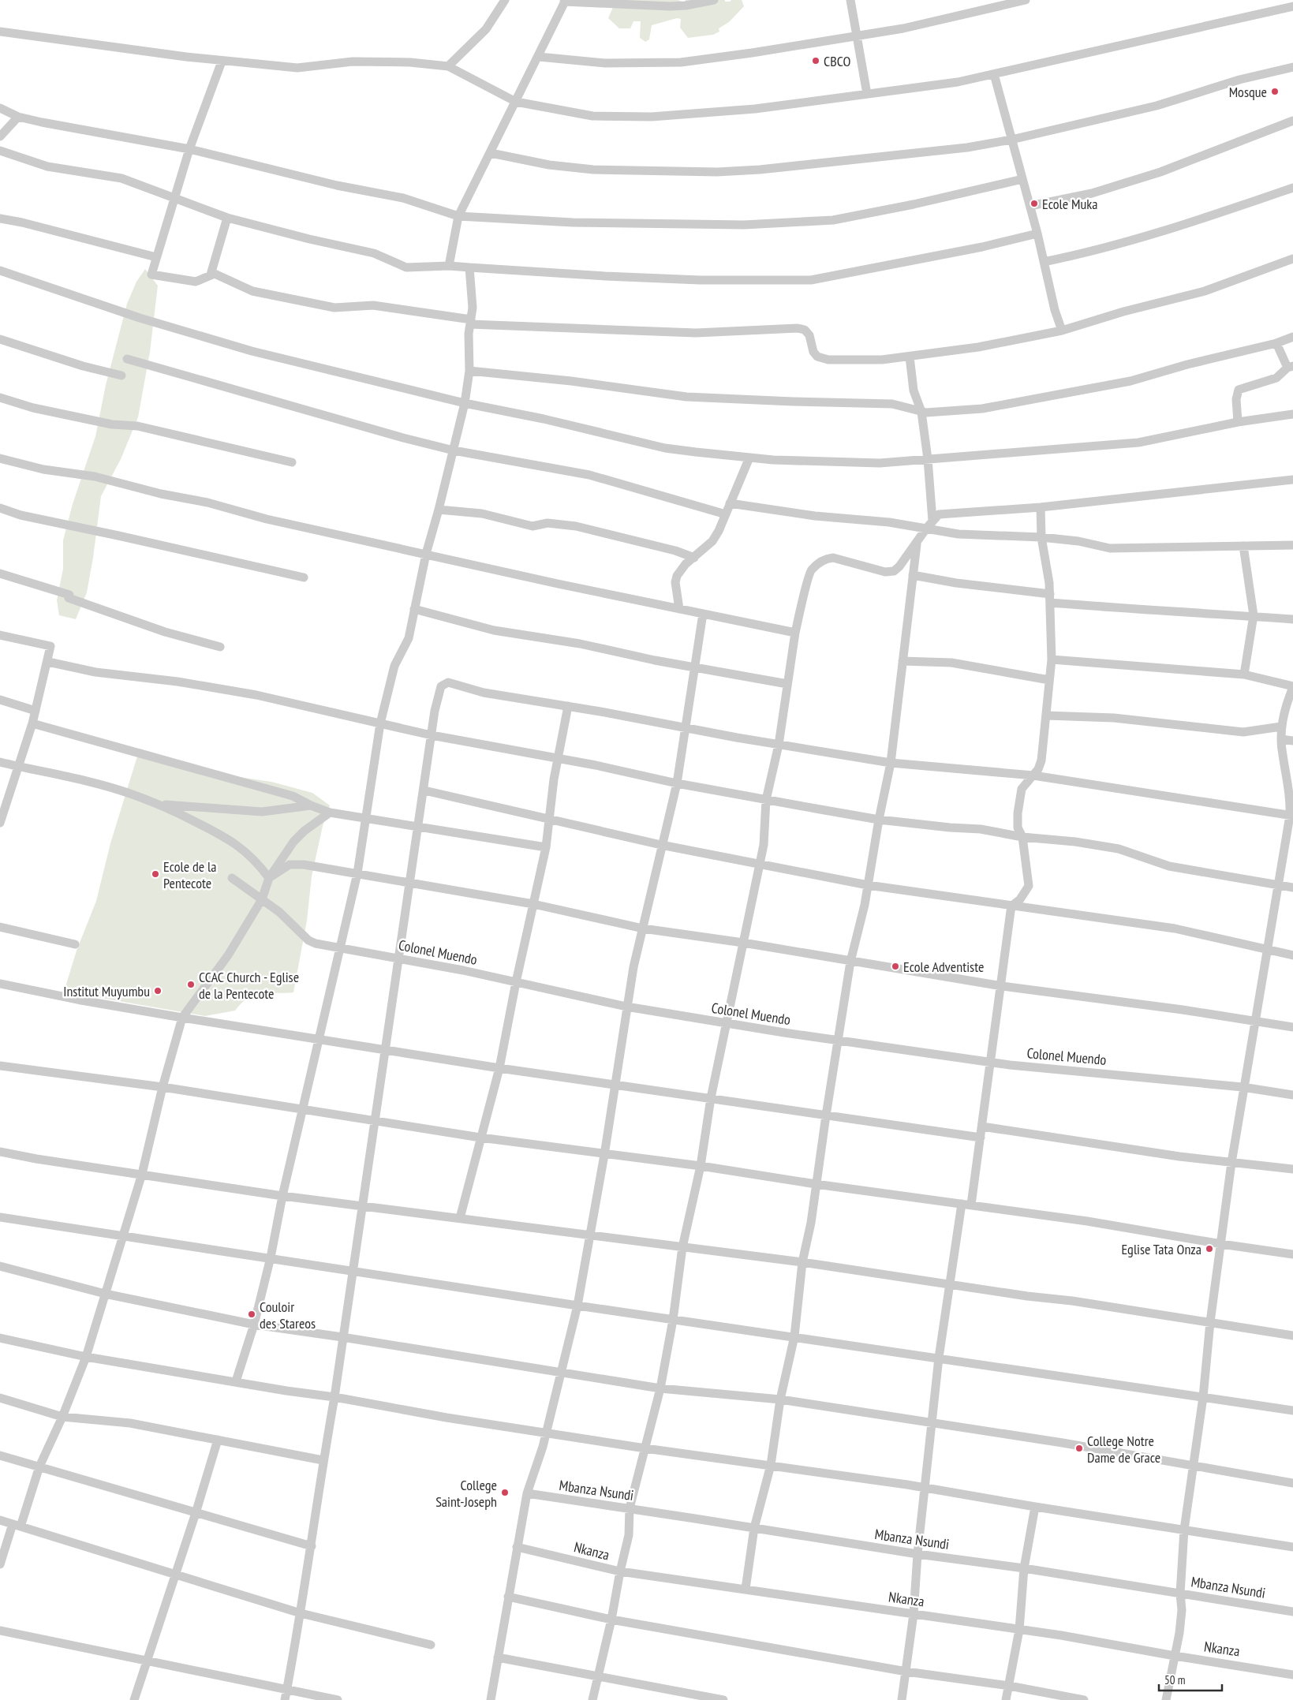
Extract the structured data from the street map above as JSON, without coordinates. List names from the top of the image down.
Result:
{
  "streets": {
    "street": ["Colonel Muendo", "Mbanza Nsundi", "Nkanza"]
  },
  "places": [
    "CBCO",
    "Mosque",
    "Ecole Muka",
    "Ecole de la Pentecote",
    "Ecole Adventiste",
    "CCAC Church - Eglise de la Pentecote",
    "Institut Muyumbu",
    "Eglise Tata Onza",
    "Couloir des Stareos",
    "College Notre Dame de Grace",
    "College Saint-Joseph"
  ],
  "scale_bar": "50 m"
}
